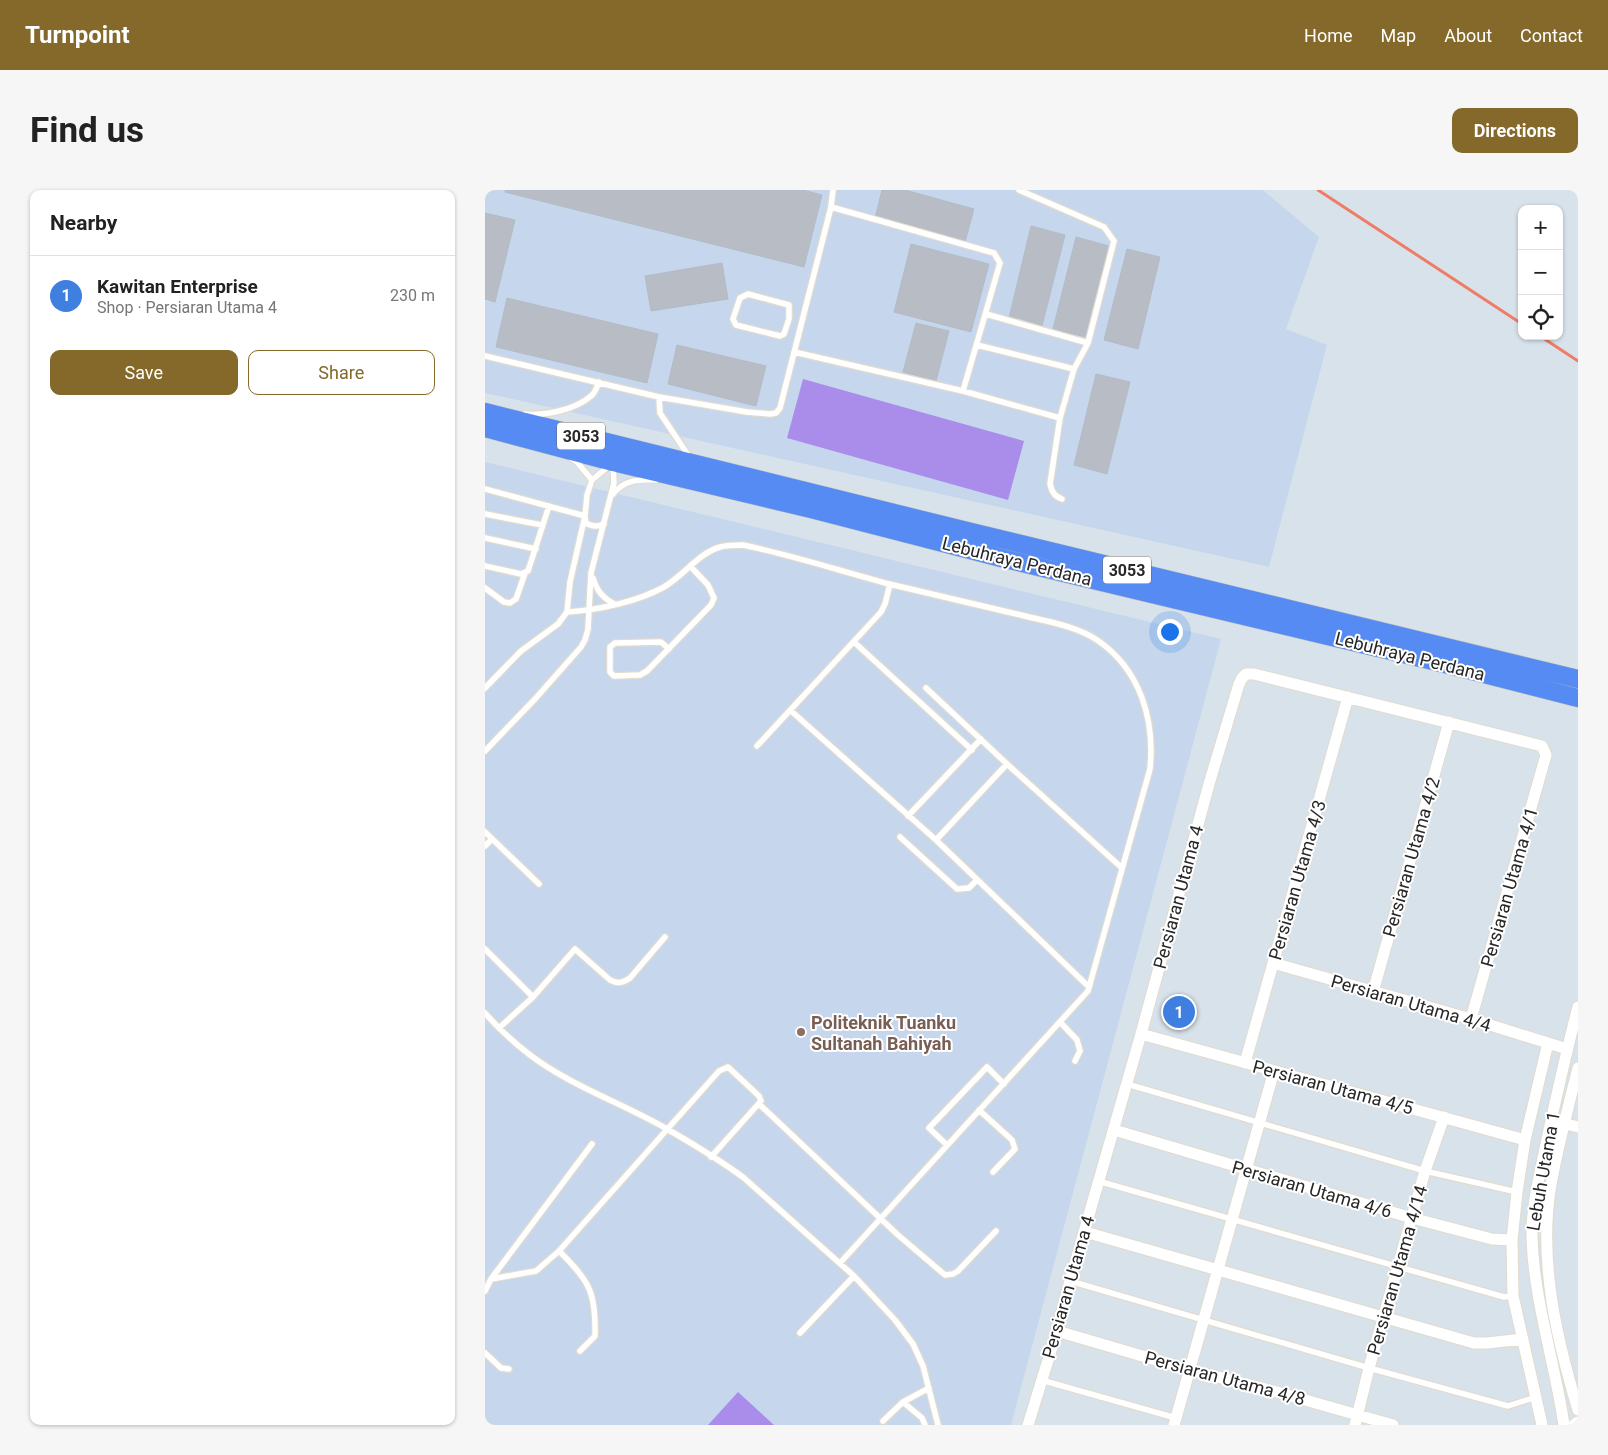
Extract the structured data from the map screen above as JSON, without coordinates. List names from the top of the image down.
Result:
{
  "streets": {
    "main road": ["3053", "Lebuhraya Perdana"],
    "street": [
      "Persiaran Utama 4/2",
      "Persiaran Utama 4/3",
      "Persiaran Utama 4/1",
      "Persiaran Utama 4",
      "Persiaran Utama 4/4",
      "Persiaran Utama 4/5",
      "Lebuh Utama 1",
      "Persiaran Utama 4/6",
      "Persiaran Utama 4/14",
      "Persiaran Utama 4/8"
    ]
  },
  "crossings": [
    ["Persiaran Utama 4/2", "Persiaran Utama 4"],
    ["Persiaran Utama 4/2", "Persiaran Utama 4/4"],
    ["Persiaran Utama 4/3", "Persiaran Utama 4"],
    ["Persiaran Utama 4/3", "Persiaran Utama 4/4"],
    ["Persiaran Utama 4/3", "Persiaran Utama 4/5"],
    ["Persiaran Utama 4/1", "Persiaran Utama 4"],
    ["Persiaran Utama 4/1", "Persiaran Utama 4/4"],
    ["Persiaran Utama 4", "Persiaran Utama 4/5"],
    ["Persiaran Utama 4", "Persiaran Utama 4/6"],
    ["Persiaran Utama 4", "Persiaran Utama 4/8"],
    ["Persiaran Utama 4/4", "Lebuh Utama 1"],
    ["Persiaran Utama 4/5", "Persiaran Utama 4/14"],
    ["Persiaran Utama 4/6", "Persiaran Utama 4/14"],
    ["Persiaran Utama 4/14", "Persiaran Utama 4/8"]
  ],
  "places": ["Politeknik Tuanku Sultanah Bahiyah"],
  "page": {
    "header": "Turnpoint",
    "nav": [
      "Home",
      "Map",
      "About",
      "Contact"
    ],
    "buttons": [
      "Directions",
      ["Save", "Share"]
    ],
    "title": "Find us",
    "heading": "Nearby",
    "map_buttons": ["+", "−"],
    "list": [
      {
        "mark": "1",
        "name": "Kawitan Enterprise",
        "note": "Shop · Persiaran Utama 4",
        "value": "230 m"
      }
    ],
    "pins": "1"
  }
}
